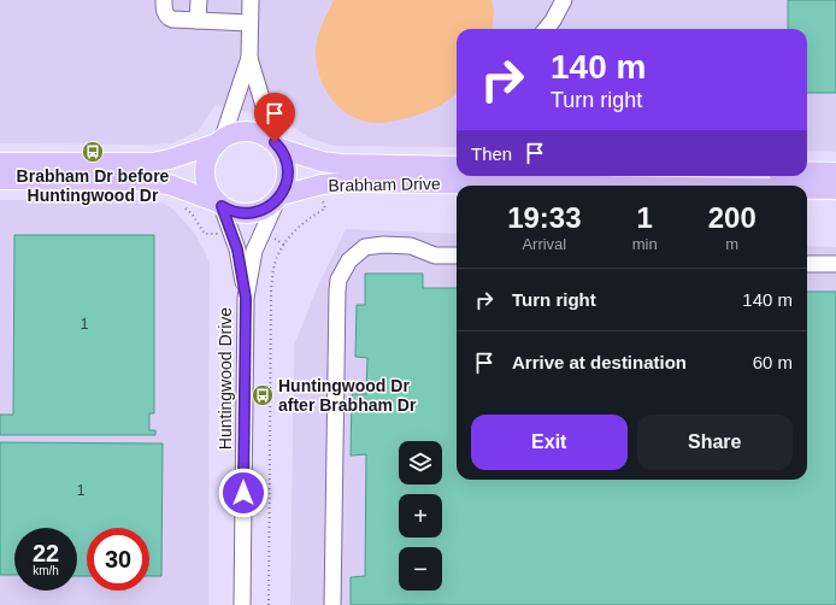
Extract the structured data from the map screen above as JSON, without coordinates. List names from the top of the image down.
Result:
{
  "streets": {
    "main road": ["Brabham Drive"],
    "street": ["Huntingwood Drive"]
  },
  "crossings": [
    ["Brabham Drive", "Huntingwood Drive"]
  ],
  "places": {
    "bus stop": ["Brabham Dr before Huntingwood Dr", "Huntingwood Dr after Brabham Dr"]
  },
  "house_numbers": ["1", "1"],
  "page": {
    "turn": ["140 m", "Turn right"],
    "then": "Then",
    "eta": [
      "19:33",
      "Arrival",
      "1",
      "min",
      "200",
      "m"
    ],
    "list": [
      {
        "name": "Turn right",
        "value": "140 m"
      },
      {
        "name": "Arrive at destination",
        "value": "60 m"
      }
    ],
    "buttons": ["Exit", "Share"],
    "map_buttons": ["+", "−"],
    "speed": "22 km/h",
    "limit": "30"
  }
}
